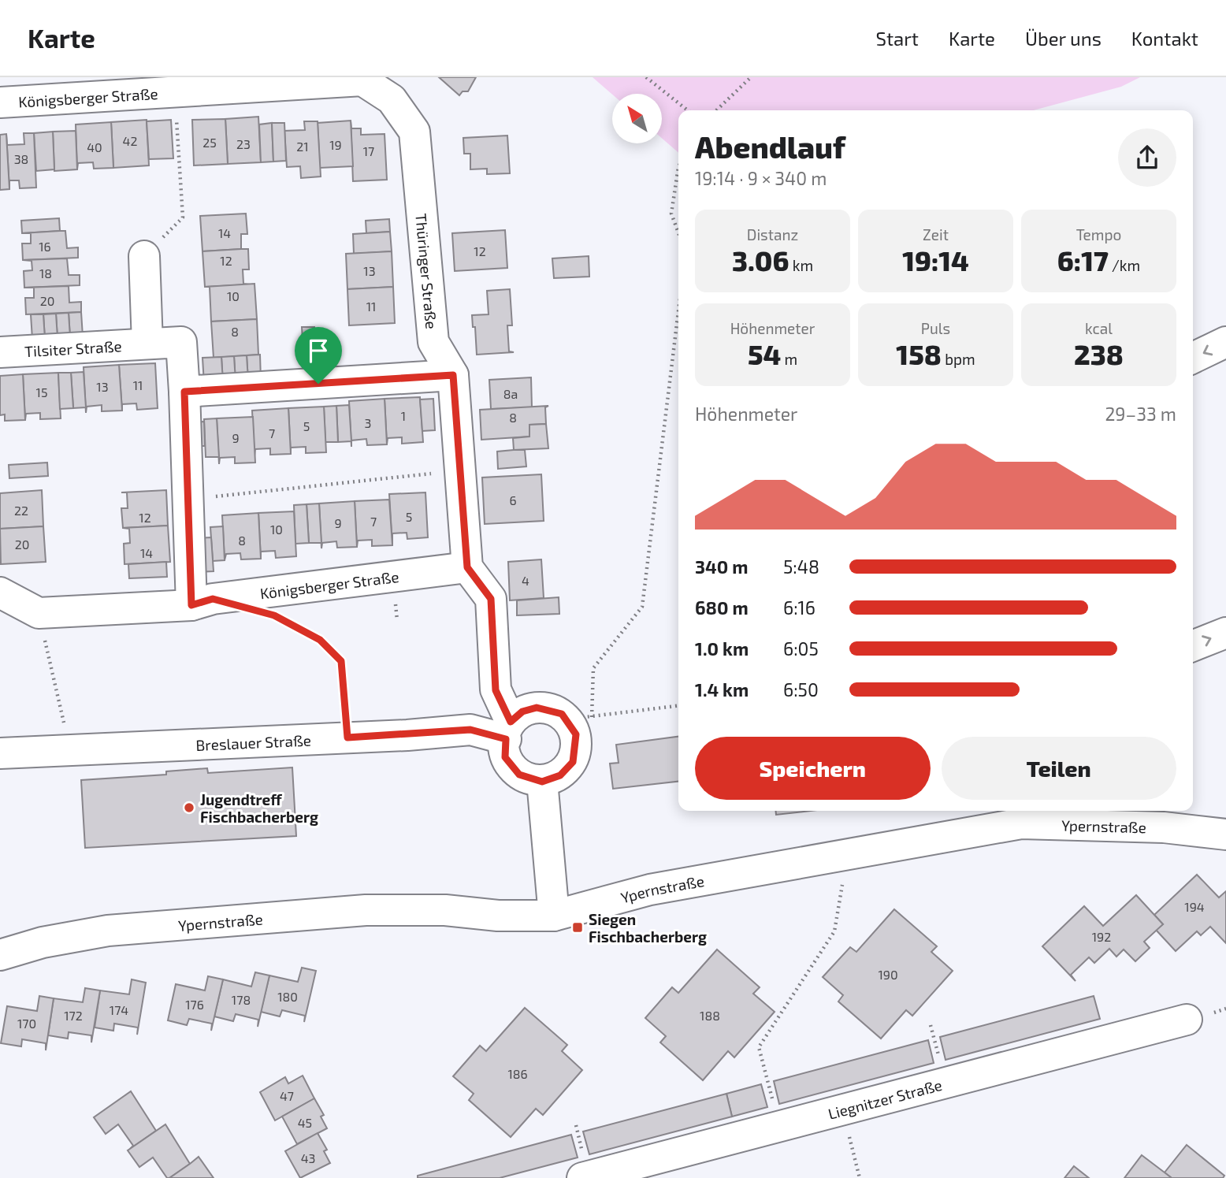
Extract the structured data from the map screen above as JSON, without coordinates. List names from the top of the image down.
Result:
{
  "streets": {
    "street": [
      "Königsberger Straße",
      "Thüringer Straße",
      "Tilsiter Straße",
      "Breslauer Straße",
      "Ypernstraße",
      "Liegnitzer Straße"
    ]
  },
  "crossings": [
    ["Königsberger Straße", "Thüringer Straße"]
  ],
  "places": {
    "other": ["Jugendtreff Fischbacherberg"],
    "transit": ["Siegen Fischbacherberg"]
  },
  "house_numbers": [
    "42",
    "25",
    "23",
    "19",
    "21",
    "40",
    "17",
    "38",
    "14",
    "16",
    "12",
    "12",
    "13",
    "18",
    "10",
    "20",
    "11",
    "8",
    "11",
    "13",
    "15",
    "8a",
    "1",
    "8",
    "3",
    "5",
    "7",
    "9",
    "6",
    "22",
    "5",
    "12",
    "7",
    "9",
    "10",
    "8",
    "20",
    "14",
    "4",
    "194",
    "192",
    "190",
    "180",
    "178",
    "176",
    "174",
    "172",
    "188",
    "170",
    "186",
    "47",
    "45",
    "43"
  ],
  "north": "top left",
  "page": {
    "header": "Karte",
    "nav": [
      "Start",
      "Karte",
      "Über uns",
      "Kontakt"
    ],
    "heading": ["Abendlauf", "19:14 · 9 × 340 m"],
    "stats": [
      ["Distanz", "3.06 km"],
      ["Zeit", "19:14"],
      ["Tempo", "6:17 /km"],
      ["Höhenmeter", "54 m"],
      ["Puls", "158 bpm"],
      ["kcal", "238"]
    ],
    "chart": ["Höhenmeter", "29–33 m"],
    "list": [
      {
        "name": "340 m",
        "note": "5:48"
      },
      {
        "name": "680 m",
        "note": "6:16"
      },
      {
        "name": "1.0 km",
        "note": "6:05"
      },
      {
        "name": "1.4 km",
        "note": "6:50"
      }
    ],
    "buttons": ["Speichern", "Teilen"]
  }
}
